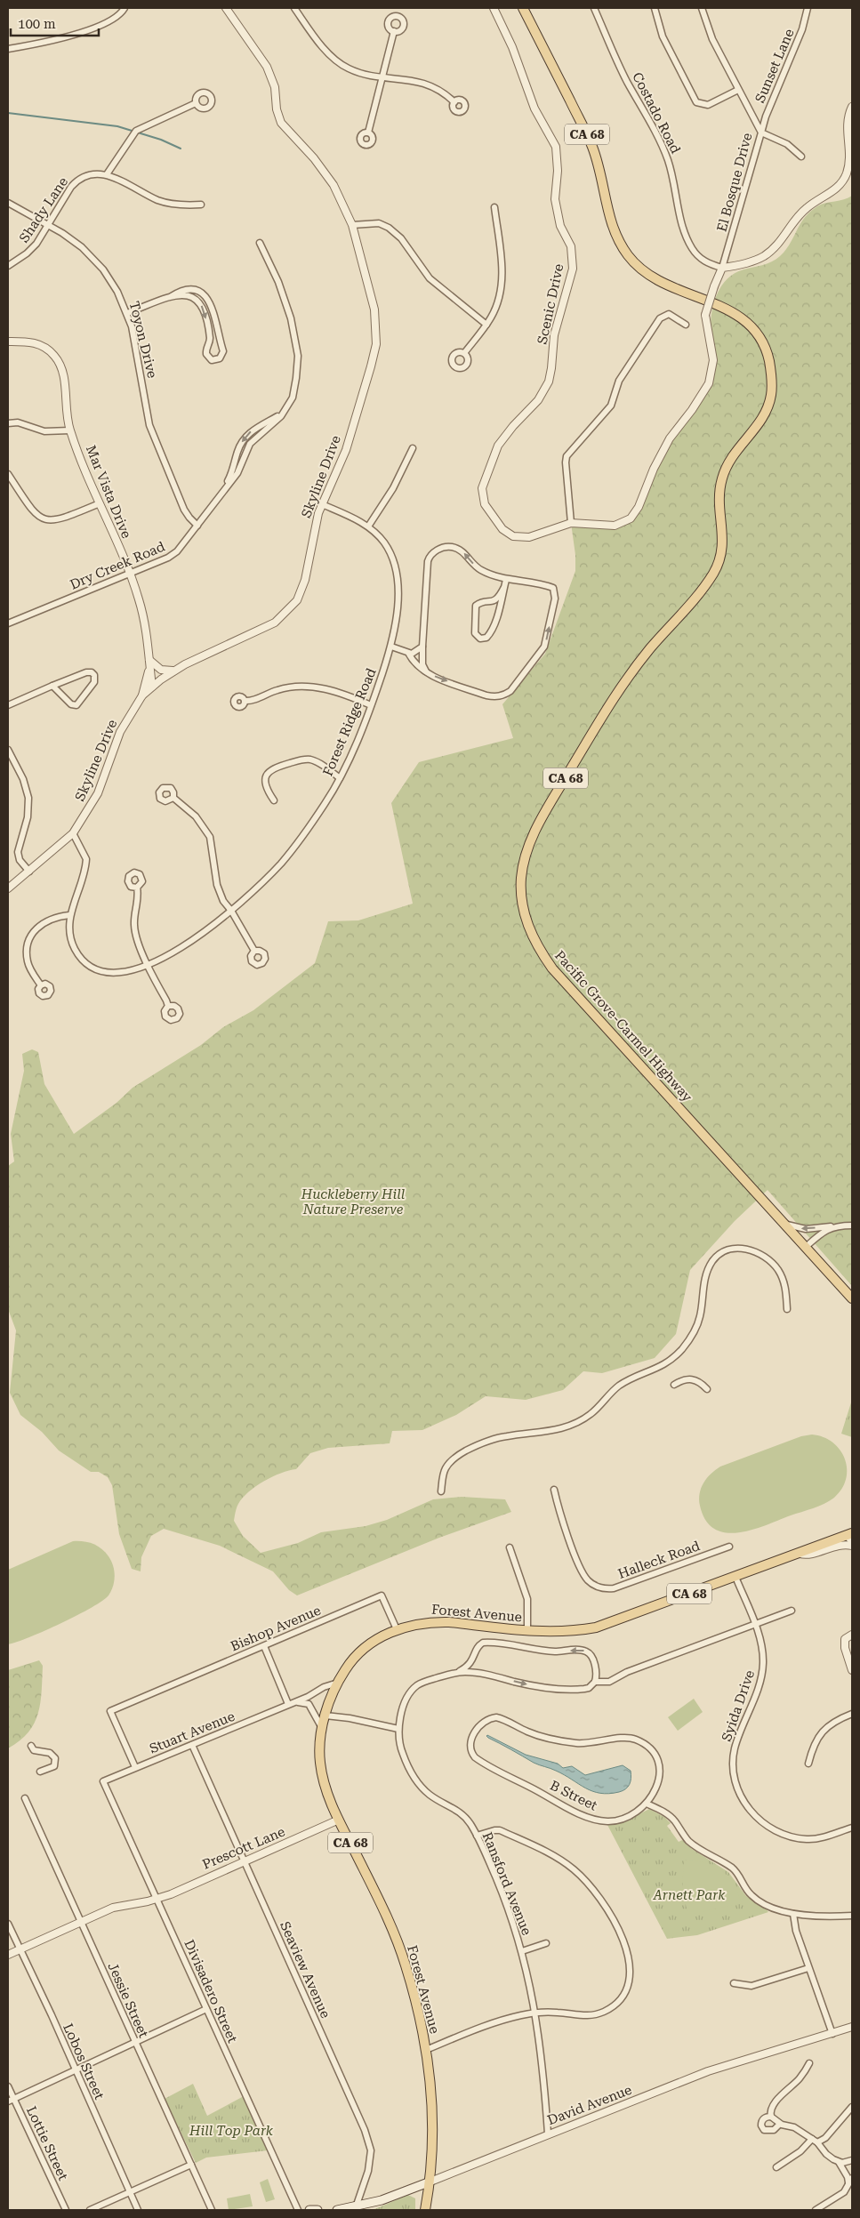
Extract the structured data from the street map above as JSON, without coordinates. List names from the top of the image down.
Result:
{
  "streets": {
    "main road": [
      "CA 68",
      "Pacific Grove-Carmel Highway",
      "Forest Avenue",
      "David Avenue"
    ],
    "street": [
      "Sunset Lane",
      "Costado Road",
      "El Bosque Drive",
      "Shady Lane",
      "Scenic Drive",
      "Toyon Drive",
      "Skyline Drive",
      "Mar Vista Drive",
      "Dry Creek Road",
      "Forest Ridge Road",
      "Halleck Road",
      "Bishop Avenue",
      "Syida Drive",
      "Stuart Avenue",
      "B Street",
      "Prescott Lane",
      "Ransford Avenue",
      "Seaview Avenue",
      "Divisadero Street",
      "Jessie Street",
      "Lobos Street",
      "Lottie Street"
    ]
  },
  "crossings": [
    ["Sunset Lane", "El Bosque Drive"],
    ["Costado Road", "El Bosque Drive"],
    ["Costado Road", "Scenic Drive"],
    ["El Bosque Drive", "Scenic Drive"],
    ["Shady Lane", "Toyon Drive"],
    ["Toyon Drive", "Dry Creek Road"],
    ["Skyline Drive", "Mar Vista Drive"],
    ["Skyline Drive", "Forest Ridge Road"],
    ["Mar Vista Drive", "Dry Creek Road"],
    ["Forest Avenue", "Bishop Avenue"],
    ["Forest Avenue", "Syida Drive"],
    ["Forest Avenue", "Stuart Avenue"],
    ["Forest Avenue", "Prescott Lane"],
    ["Forest Avenue", "David Avenue"],
    ["Bishop Avenue", "Stuart Avenue"],
    ["Syida Drive", "Ransford Avenue"],
    ["Stuart Avenue", "Seaview Avenue"],
    ["Stuart Avenue", "Divisadero Street"],
    ["Prescott Lane", "Seaview Avenue"],
    ["Prescott Lane", "Divisadero Street"],
    ["Prescott Lane", "Jessie Street"],
    ["Prescott Lane", "Lobos Street"],
    ["Ransford Avenue", "David Avenue"],
    ["Seaview Avenue", "David Avenue"]
  ],
  "parks": ["Huckleberry Hill Nature Preserve", "Arnett Park", "Hill Top Park"],
  "scale_bar": "100 m"
}
